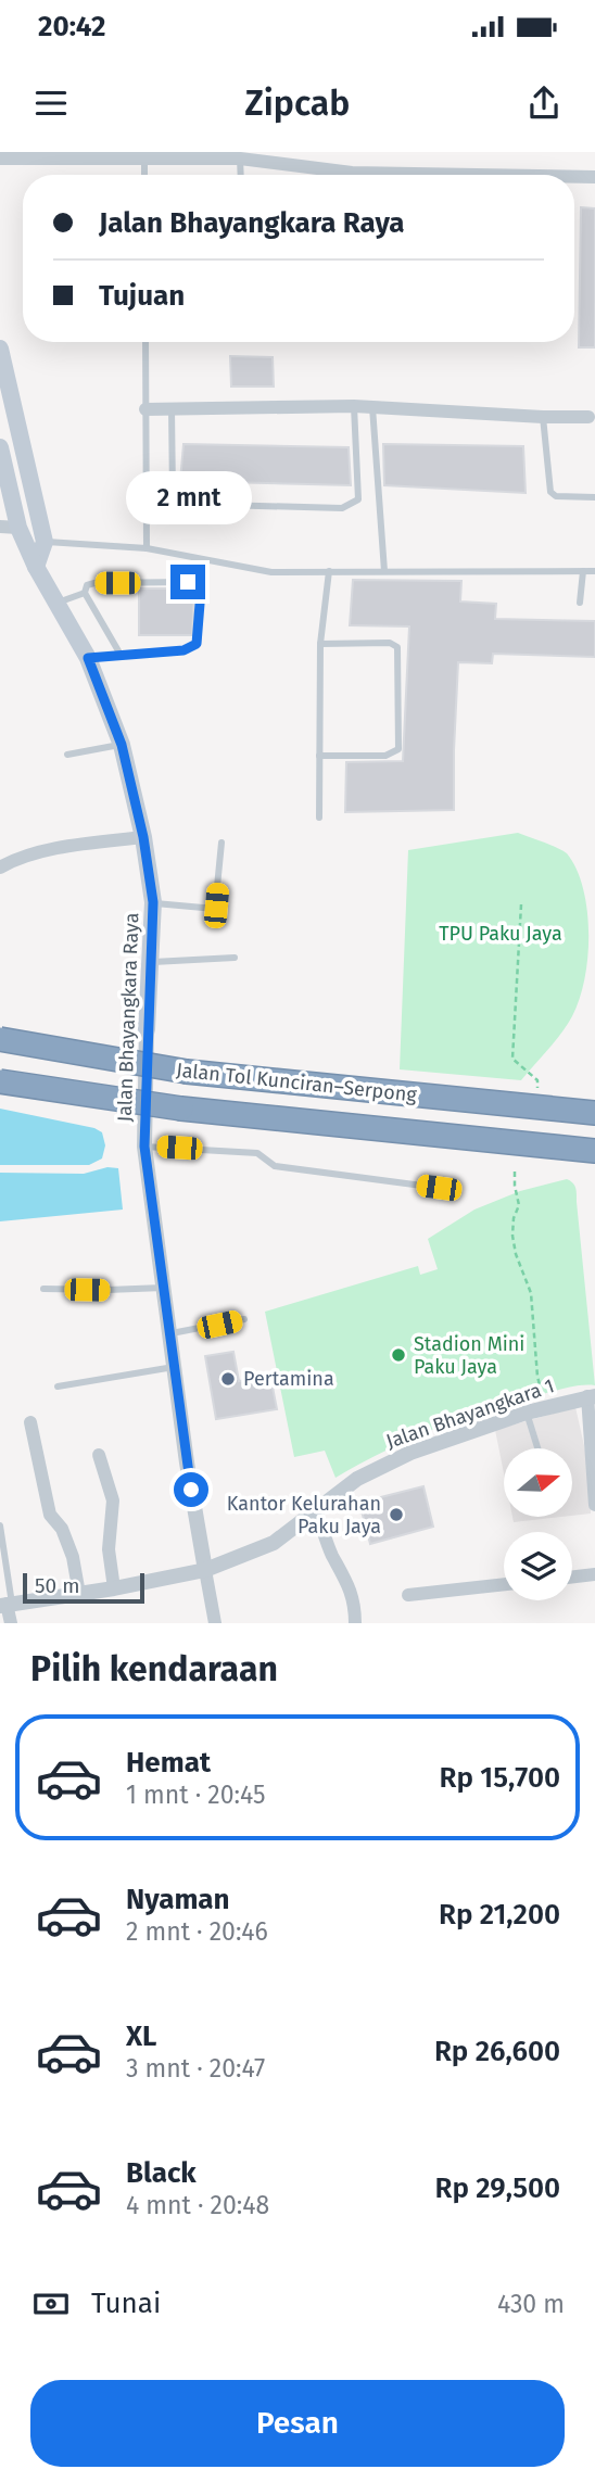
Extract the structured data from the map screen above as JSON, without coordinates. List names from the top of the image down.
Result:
{
  "streets": {
    "highway": ["Jalan Tol Kunciran–Serpong"],
    "main road": ["Jalan Bhayangkara Raya"],
    "street": ["Jalan Bhayangkara 1"]
  },
  "crossings": [
    ["Jalan Bhayangkara Raya", "Jalan Bhayangkara 1"]
  ],
  "parks": ["TPU Paku Jaya"],
  "places": ["Stadion Mini Paku Jaya", "Pertamina", "Kantor Kelurahan Paku Jaya"],
  "scale_bar": "50 m",
  "north": "right",
  "page": {
    "status": "20:42",
    "header": "Zipcab",
    "banner": ["Jalan Bhayangkara Raya", "Tujuan"],
    "bubble": "2 mnt",
    "scale": "50 m",
    "heading": "Pilih kendaraan",
    "list": [
      {
        "name": "Hemat",
        "note": "1 mnt · 20:45",
        "value": "Rp 15,700"
      },
      {
        "name": "Nyaman",
        "note": "2 mnt · 20:46",
        "value": "Rp 21,200"
      },
      {
        "name": "XL",
        "note": "3 mnt · 20:47",
        "value": "Rp 26,600"
      },
      {
        "name": "Black",
        "note": "4 mnt · 20:48",
        "value": "Rp 29,500"
      }
    ],
    "pay": ["Tunai", "430 m"],
    "buttons": "Pesan"
  }
}
